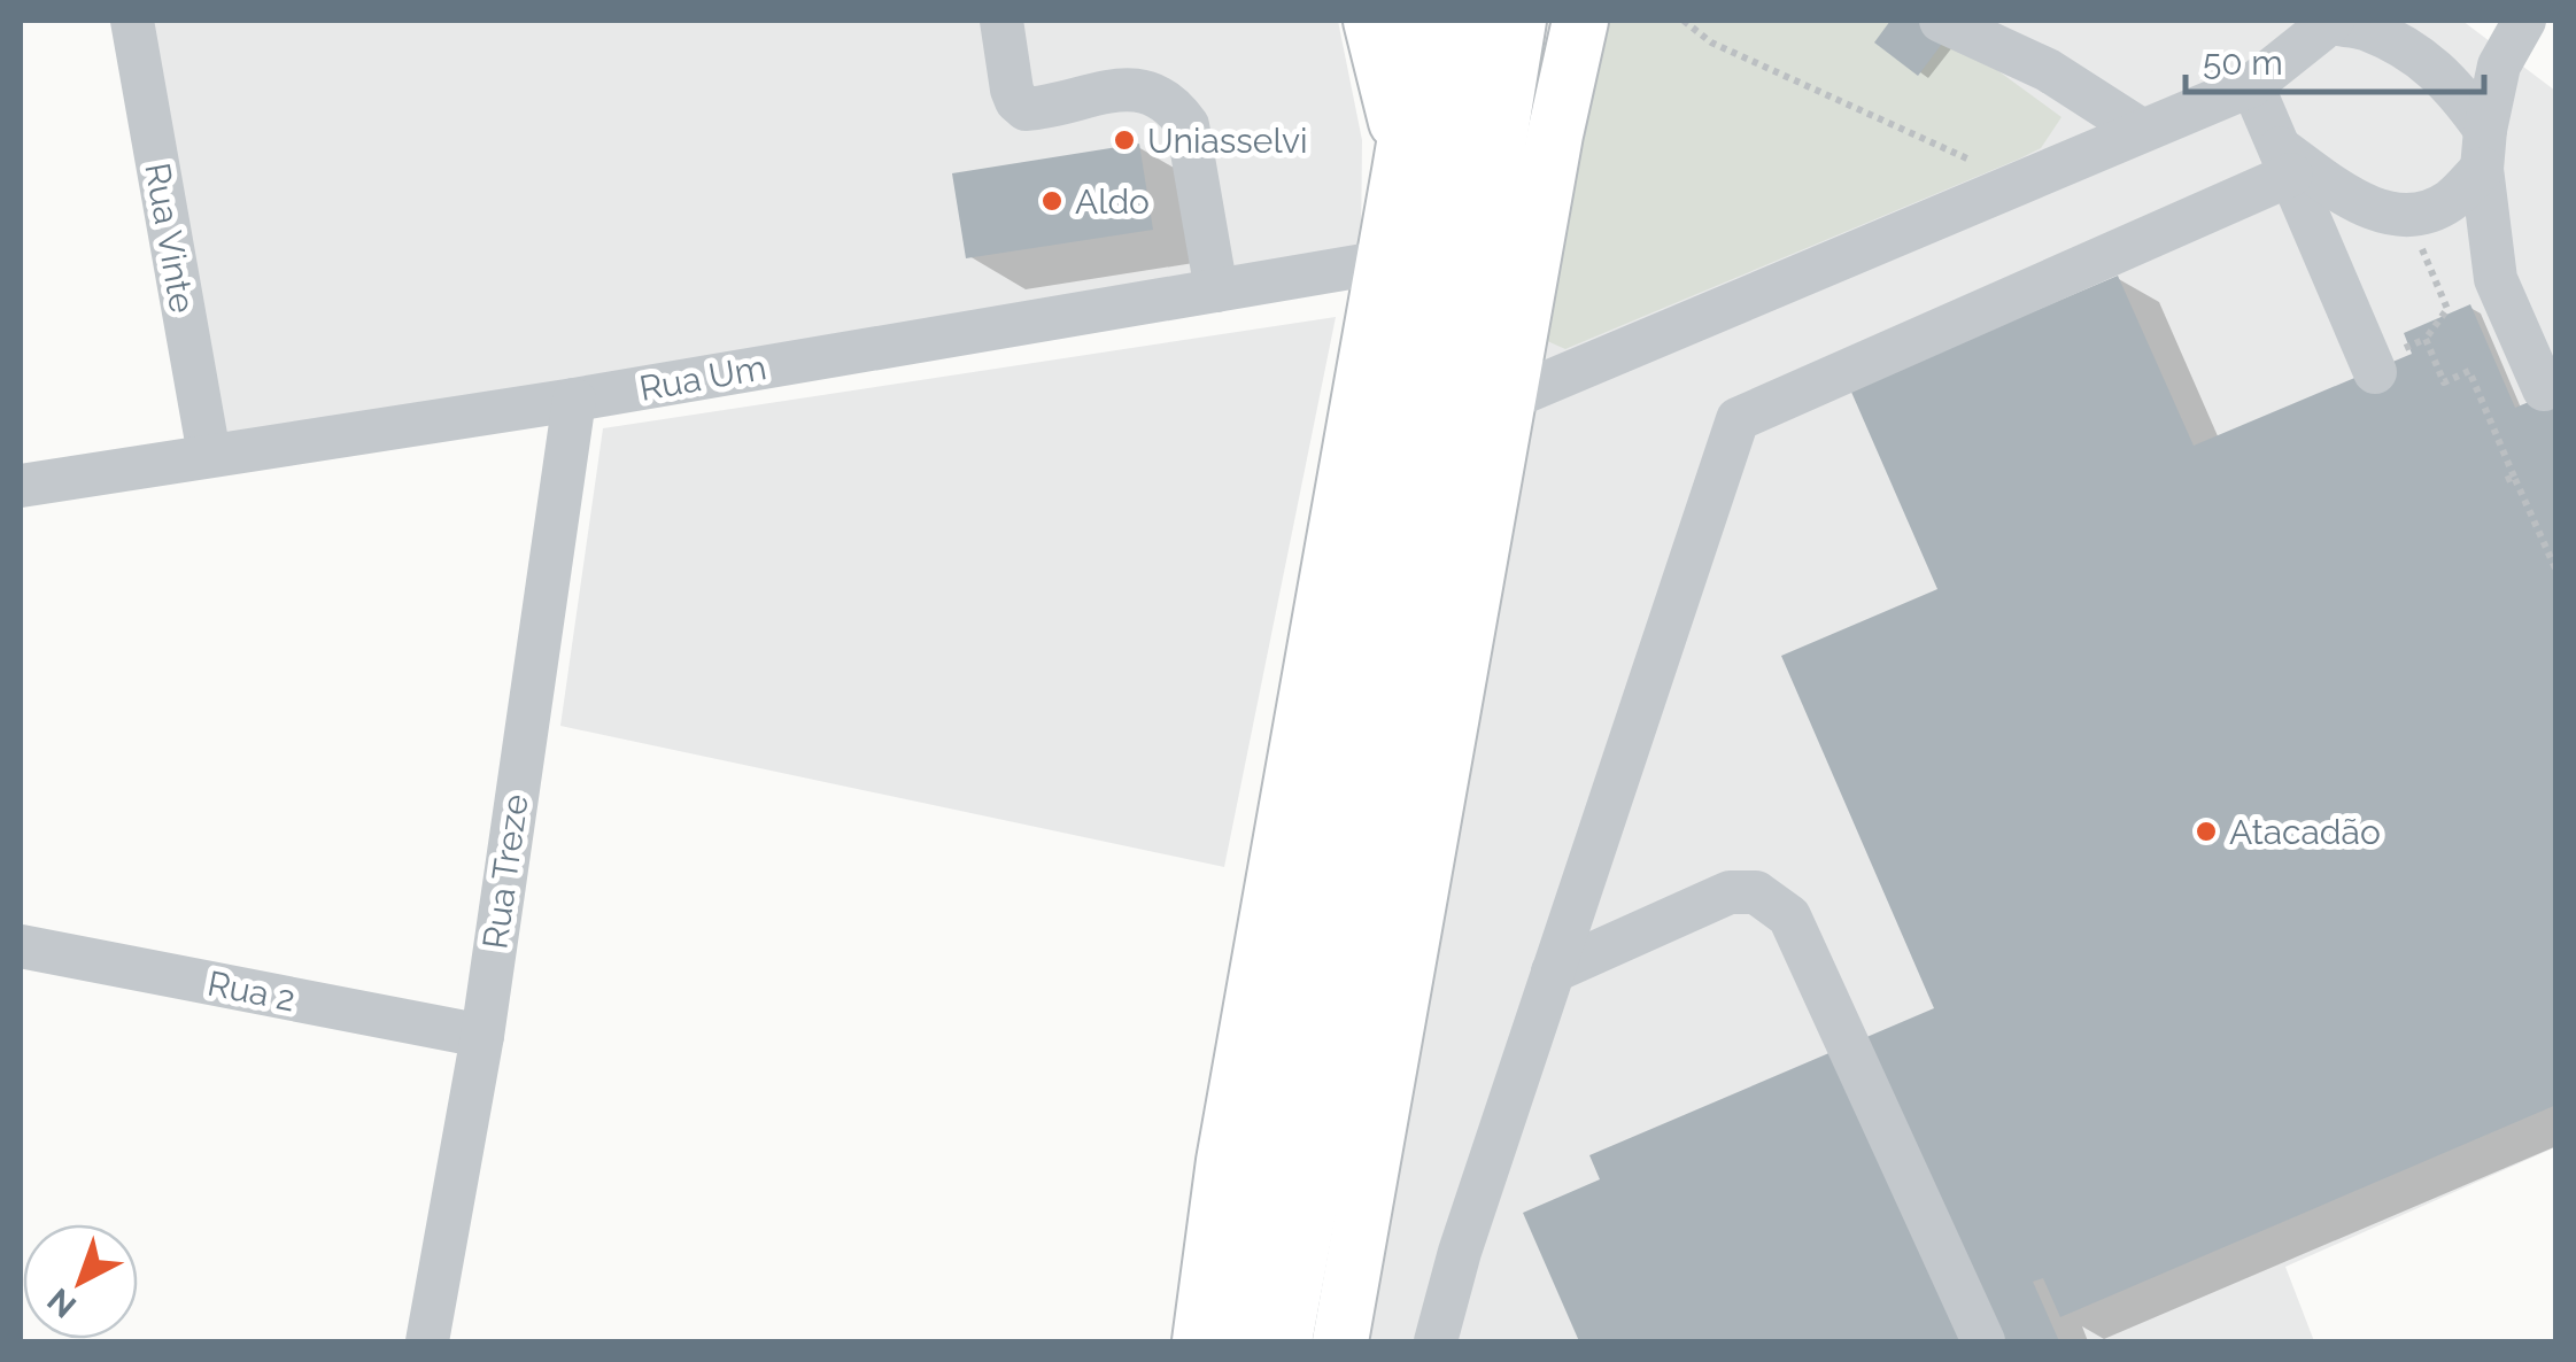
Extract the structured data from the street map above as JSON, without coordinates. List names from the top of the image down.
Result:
{
  "streets": {
    "street": [
      "Rua Vinte",
      "Rua Um",
      "Rua Treze",
      "Rua 2"
    ]
  },
  "crossings": [
    ["Rua Vinte", "Rua Um"],
    ["Rua Um", "Rua Treze"],
    ["Rua Treze", "Rua 2"]
  ],
  "places": ["Uniasselvi", "Aldo", "Atacadão"],
  "scale_bar": "50 m",
  "north": "bottom left"
}
